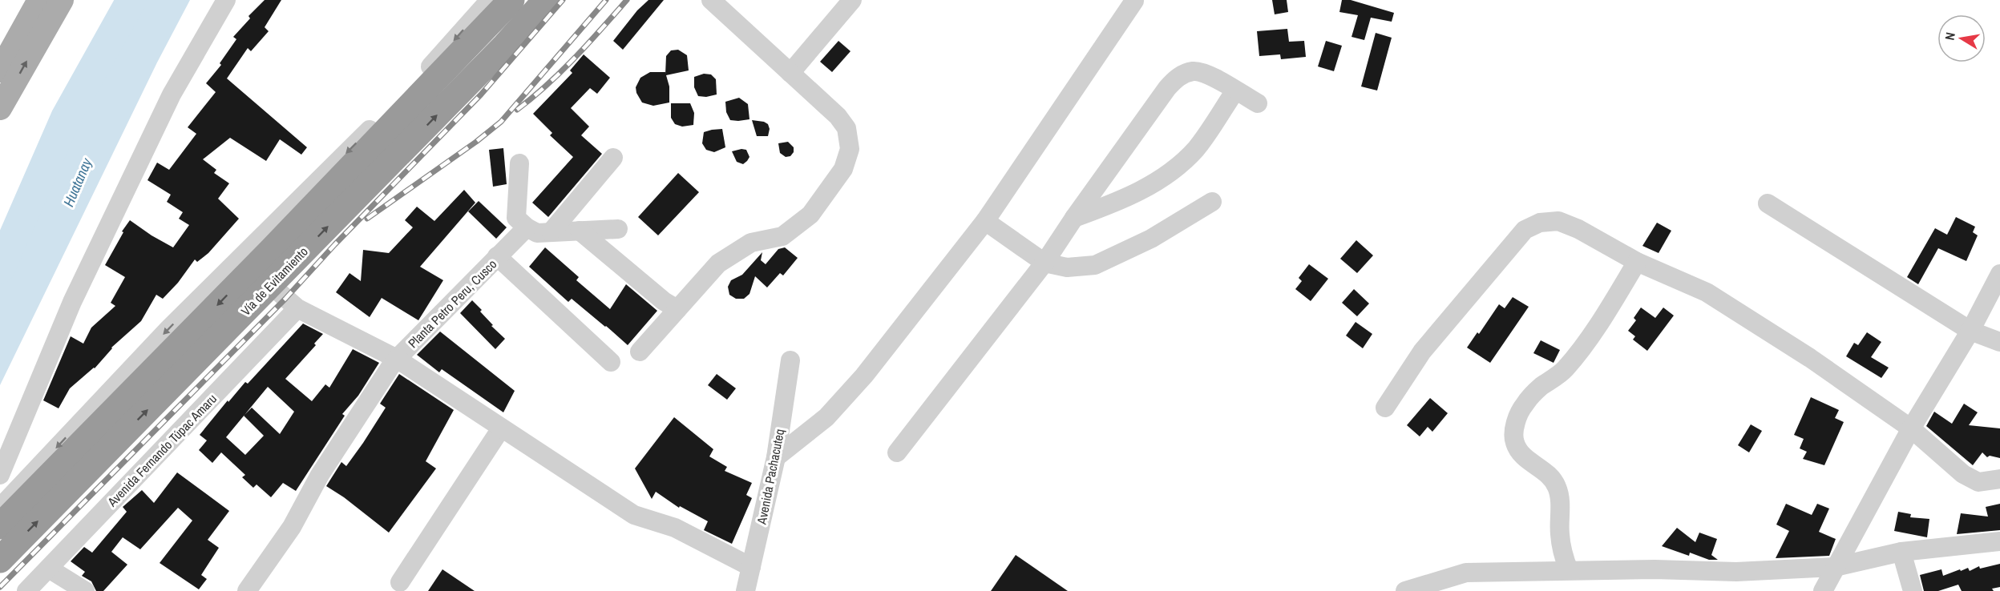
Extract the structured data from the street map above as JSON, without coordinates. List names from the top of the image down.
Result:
{
  "streets": {
    "highway": ["Vía de Evitamiento"],
    "street": ["Planta Petro Peru, Cusco", "Avenida Fernando Túpac Amaru", "Avenida Pachacuteq"]
  },
  "crossings": [
    ["Vía de Evitamiento", "Planta Petro Peru, Cusco"],
    ["Planta Petro Peru, Cusco", "Avenida Fernando Túpac Amaru"]
  ],
  "water": ["Huatanay"],
  "north": "left"
}
